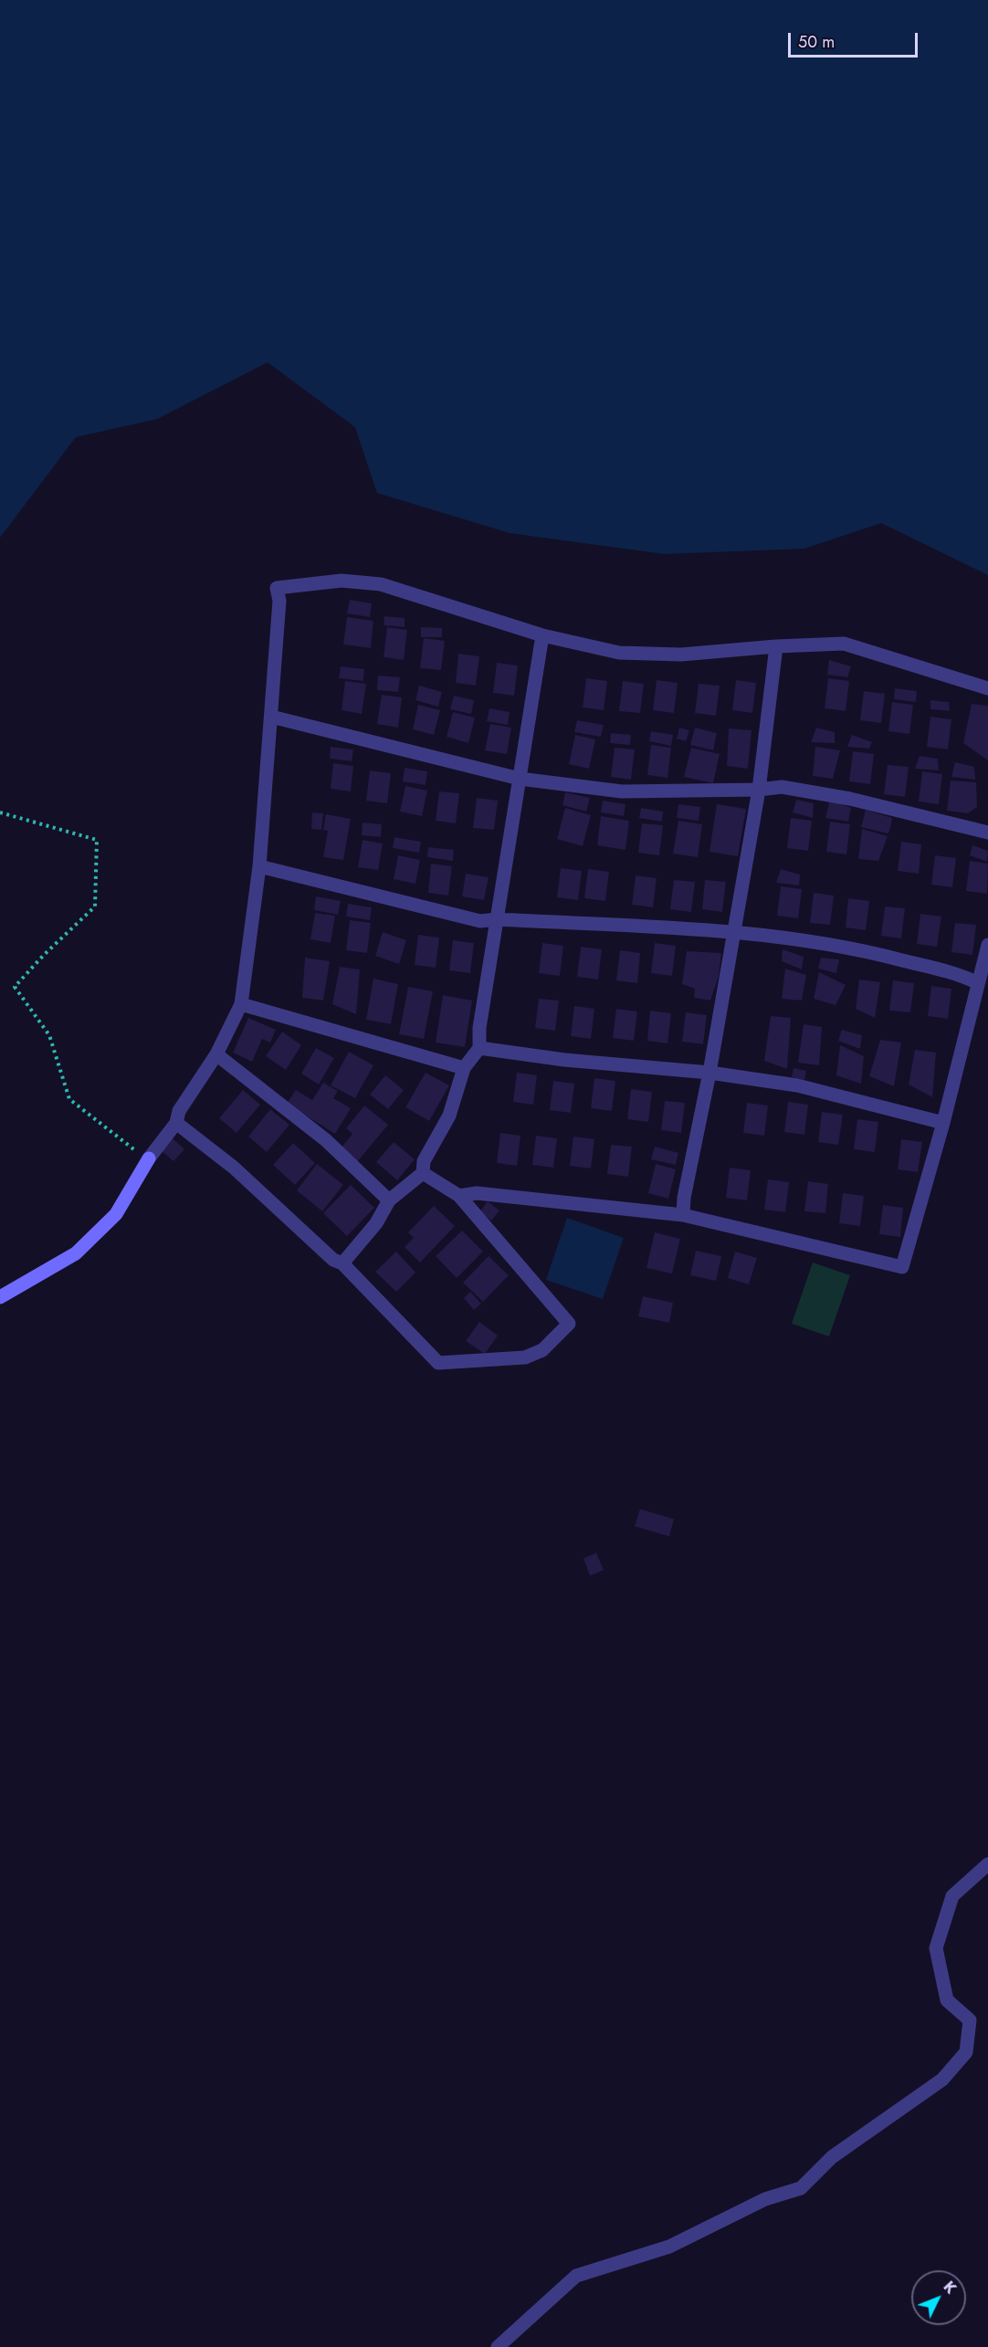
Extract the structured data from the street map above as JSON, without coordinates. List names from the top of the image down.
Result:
{
  "scale_bar": "50 m",
  "north": "top right"
}
